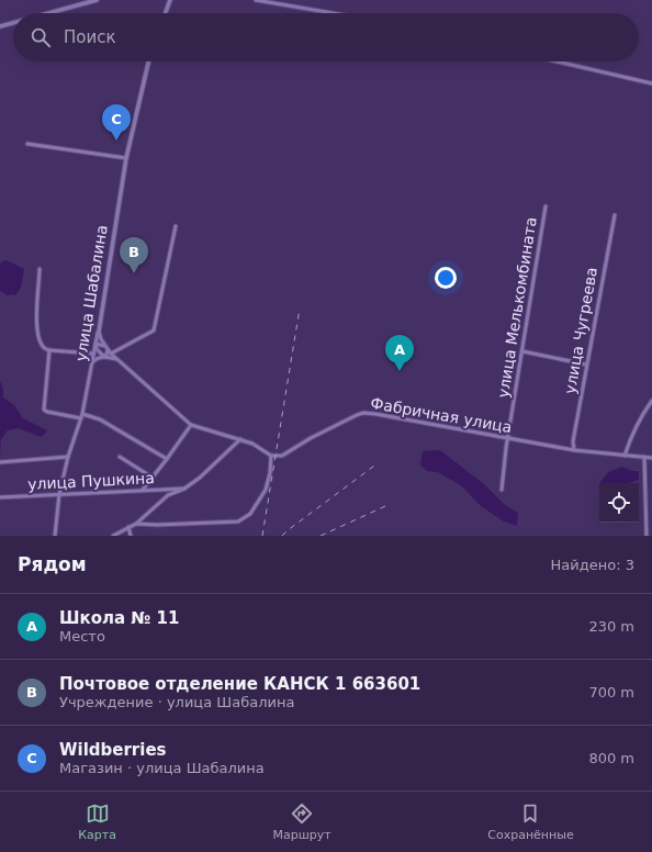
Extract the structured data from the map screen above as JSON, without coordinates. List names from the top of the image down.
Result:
{
  "streets": {
    "street": [
      "улица Шабалина",
      "улица Мелькомбината",
      "улица Чугреева",
      "Фабричная улица",
      "улица Пушкина"
    ]
  },
  "crossings": [
    ["улица Шабалина", "улица Пушкина"],
    ["улица Мелькомбината", "Фабричная улица"],
    ["улица Чугреева", "Фабричная улица"]
  ],
  "page": {
    "search": "Поиск",
    "pins": ["C", "B", "A"],
    "heading": ["Рядом", "Найдено: 3"],
    "list": [
      {
        "mark": "A",
        "name": "Школа № 11",
        "note": "Место",
        "value": "230 m"
      },
      {
        "mark": "B",
        "name": "Почтовое отделение КАНСК 1 663601",
        "note": "Учреждение · улица Шабалина",
        "value": "700 m"
      },
      {
        "mark": "C",
        "name": "Wildberries",
        "note": "Магазин · улица Шабалина",
        "value": "800 m"
      }
    ],
    "nav": ["Карта", "Маршрут", "Сохранённые"]
  }
}
